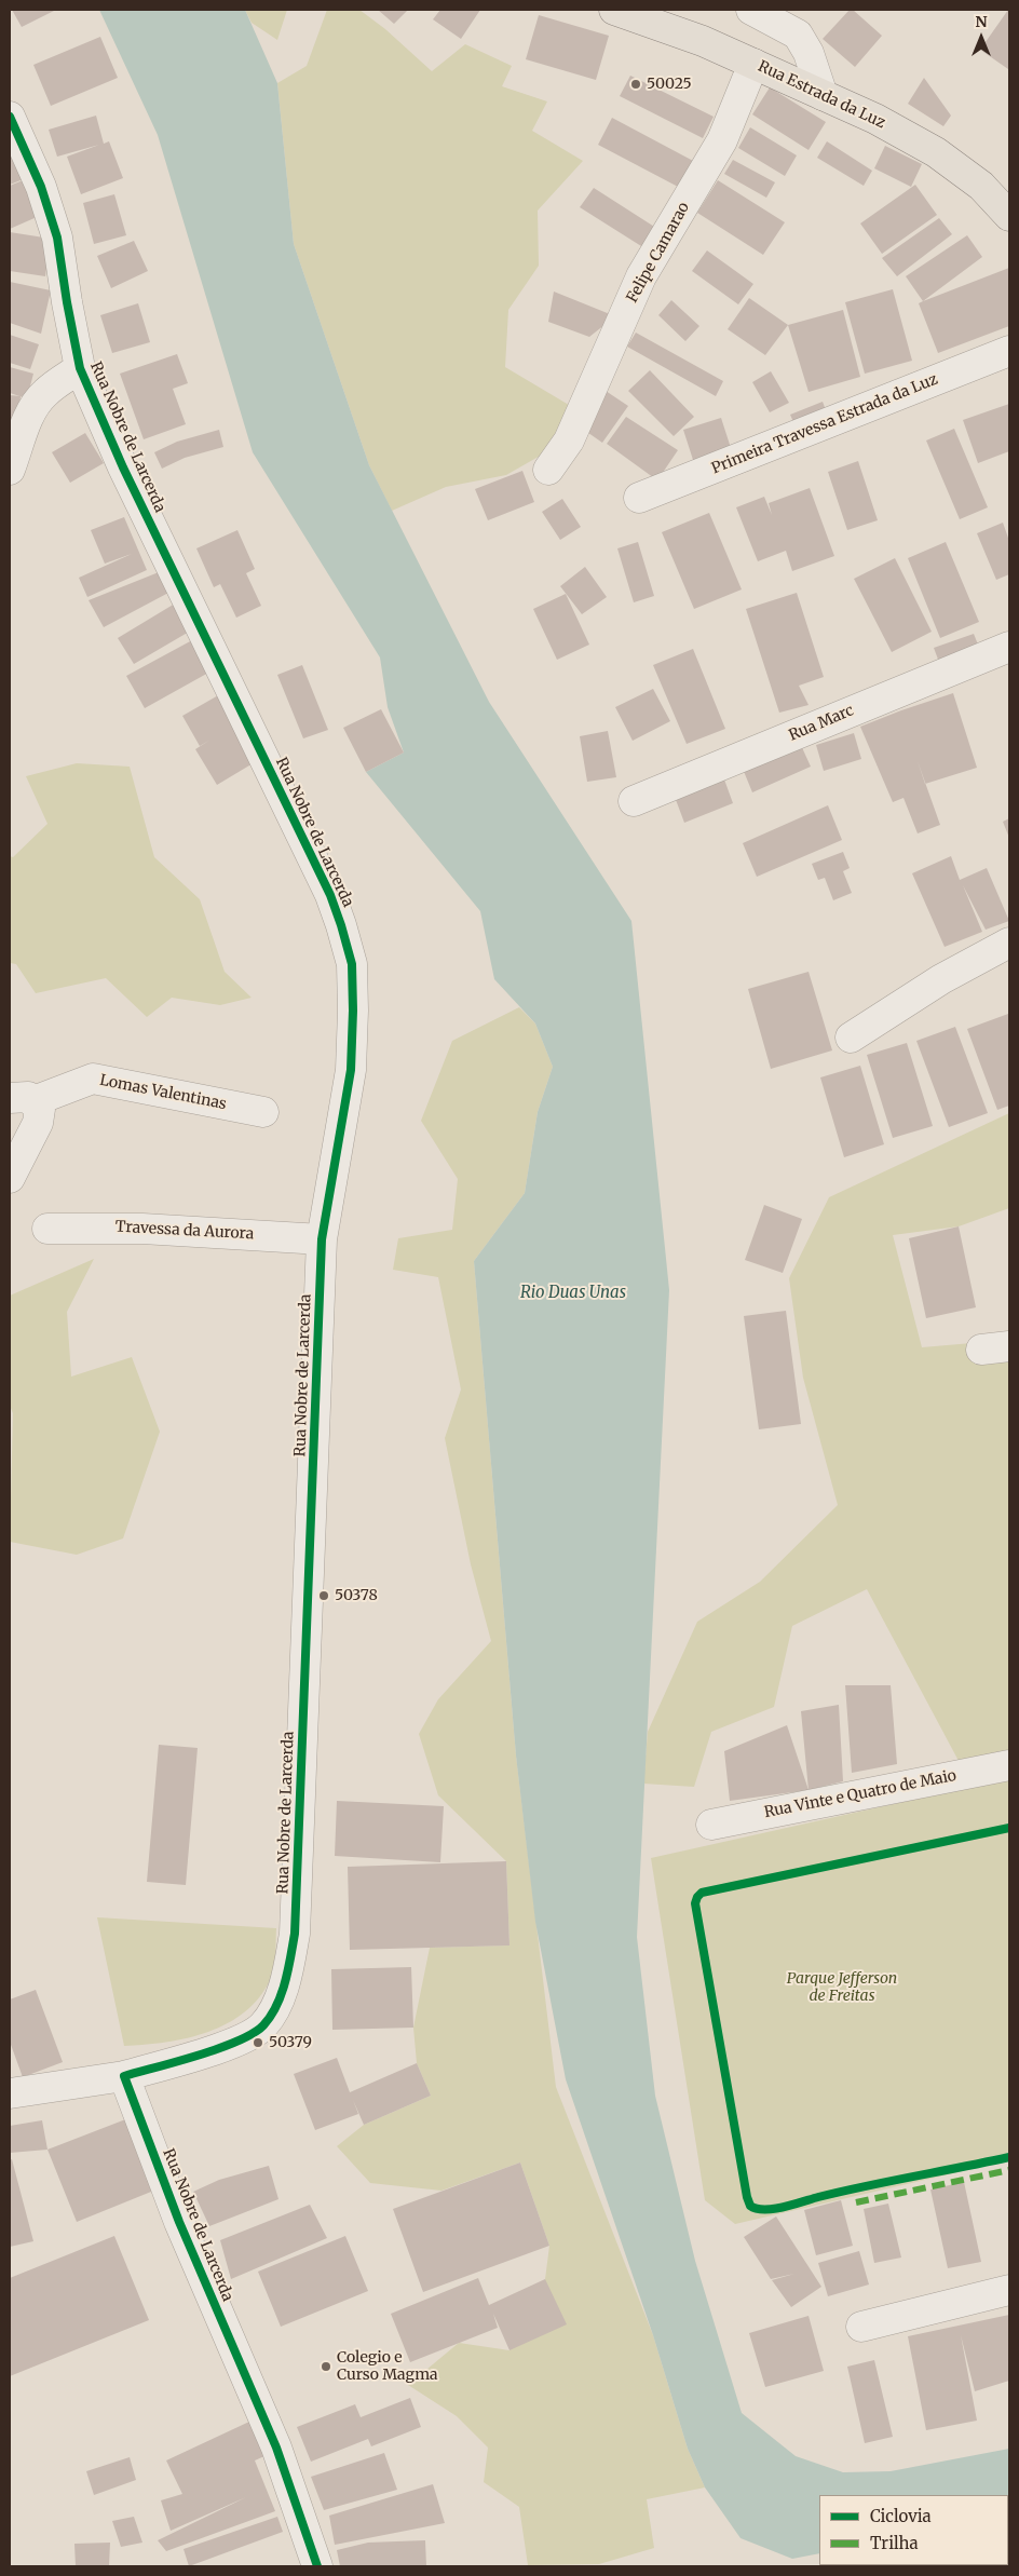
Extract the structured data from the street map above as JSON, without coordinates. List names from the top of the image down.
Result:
{
  "streets": {
    "main road": ["Rua Estrada da Luz"],
    "street": [
      "Felipe Camarao",
      "Primeira Travessa Estrada da Luz",
      "Rua Nobre de Larcerda",
      "Rua Marc",
      "Lomas Valentinas",
      "Travessa da Aurora",
      "Rua Vinte e Quatro de Maio"
    ]
  },
  "crossings": [
    ["Rua Estrada da Luz", "Felipe Camarao"],
    ["Rua Nobre de Larcerda", "Travessa da Aurora"]
  ],
  "water": ["Rio Duas Unas"],
  "parks": ["Parque Jefferson de Freitas"],
  "places": [
    "50025",
    "50378",
    "50379",
    "Colegio e Curso Magma"
  ],
  "legend": ["Ciclovia", "Trilha"],
  "north": "top"
}
